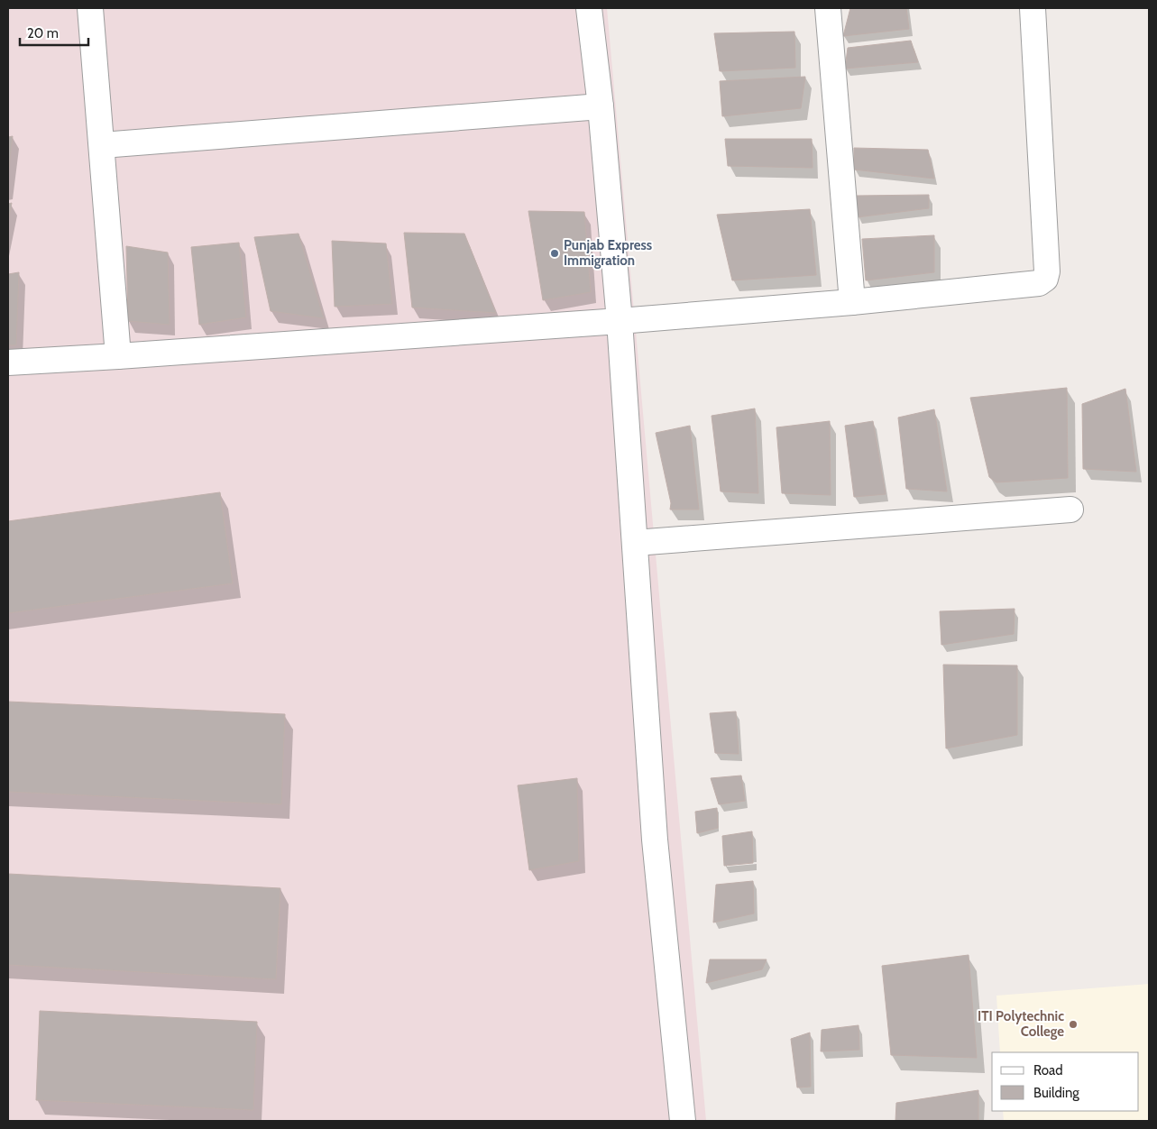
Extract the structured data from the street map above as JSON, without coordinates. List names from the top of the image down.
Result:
{
  "places": ["Punjab Express Immigration", "ITI Polytechnic College"],
  "legend": ["Road", "Building"],
  "scale_bar": "20 m"
}
